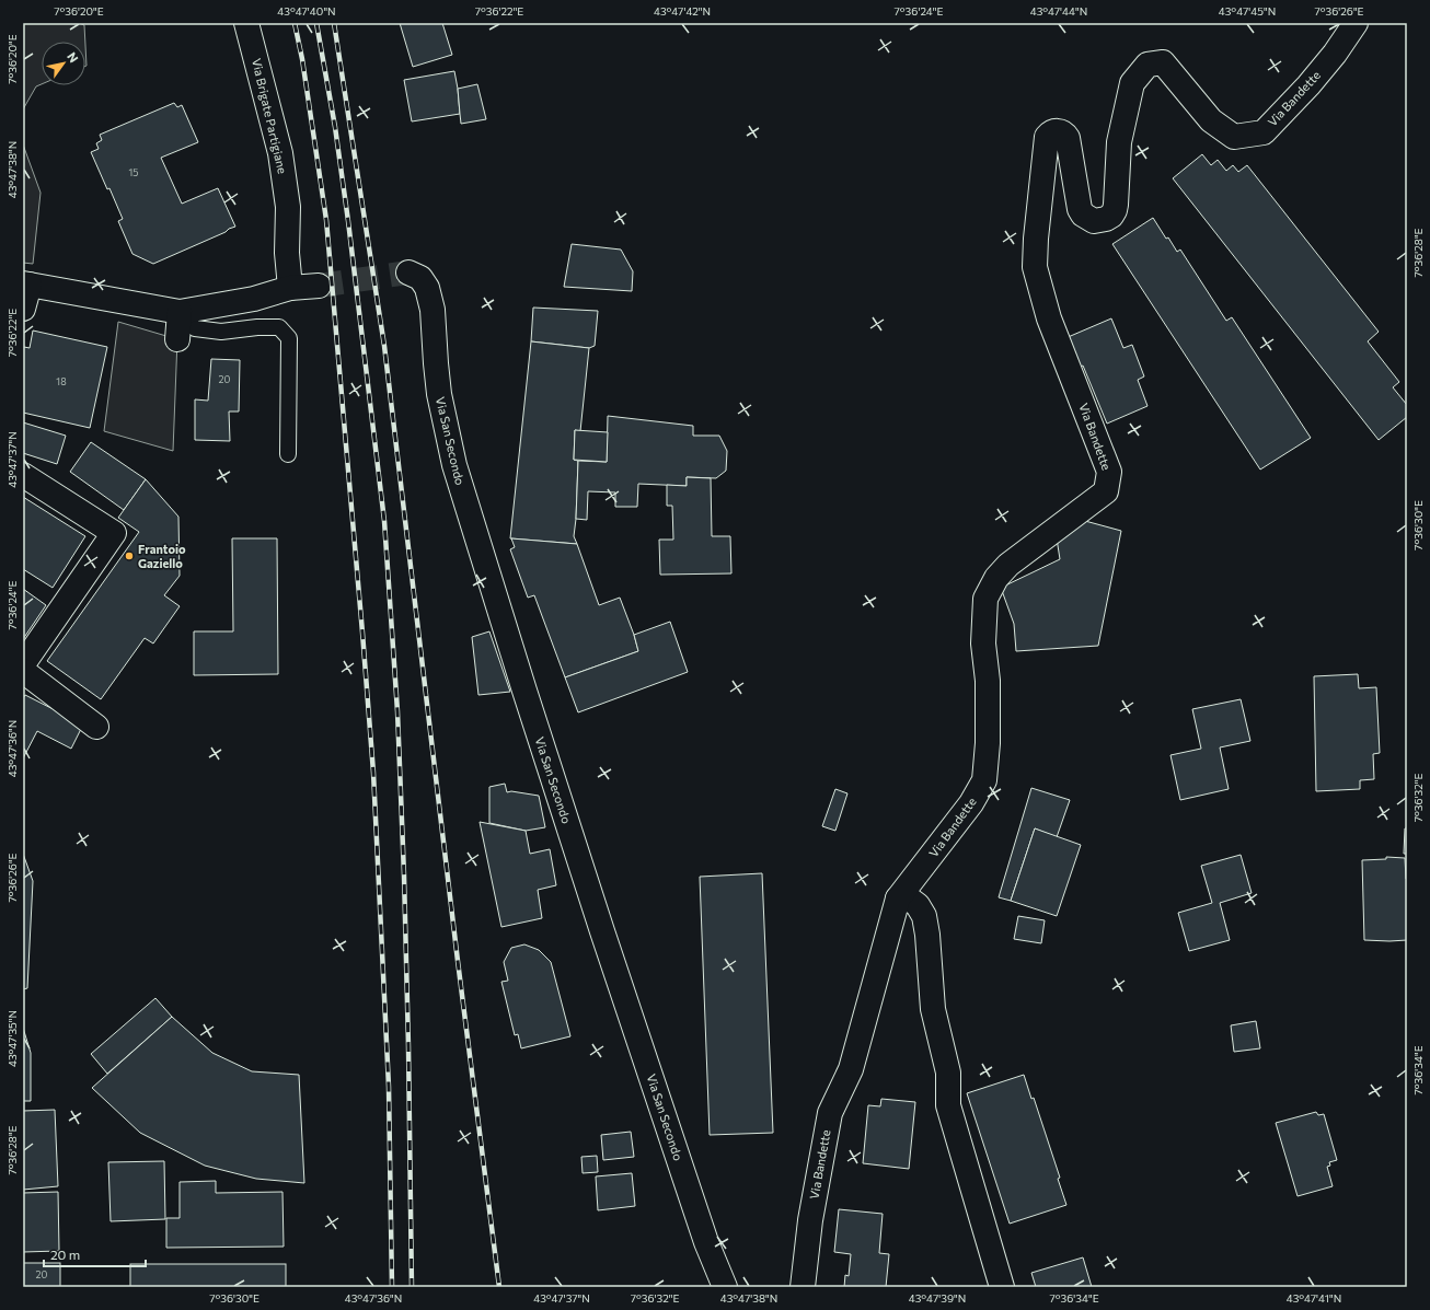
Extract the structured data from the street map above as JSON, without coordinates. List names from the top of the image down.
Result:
{
  "streets": {
    "street": ["Via Bandette", "Via Brigate Partigiane", "Via San Secondo"]
  },
  "places": ["Frantoio Gaziello"],
  "house_numbers": [
    "15",
    "20",
    "18",
    "20"
  ],
  "scale_bar": "20 m",
  "north": "top right",
  "coordinates": [
    "7°36'20\"E",
    "43°47'40\"N",
    "7°36'22\"E",
    "43°47'42\"N",
    "7°36'24\"E",
    "43°47'44\"N",
    "43°47'45\"N",
    "7°36'26\"E",
    "43°47'38\"N",
    "7°36'28\"E",
    "43°47'37\"N",
    "7°36'30\"E",
    "43°47'36\"N",
    "7°36'32\"E",
    "43°47'35\"N",
    "7°36'34\"E",
    "43°47'39\"N",
    "43°47'41\"N"
  ]
}
